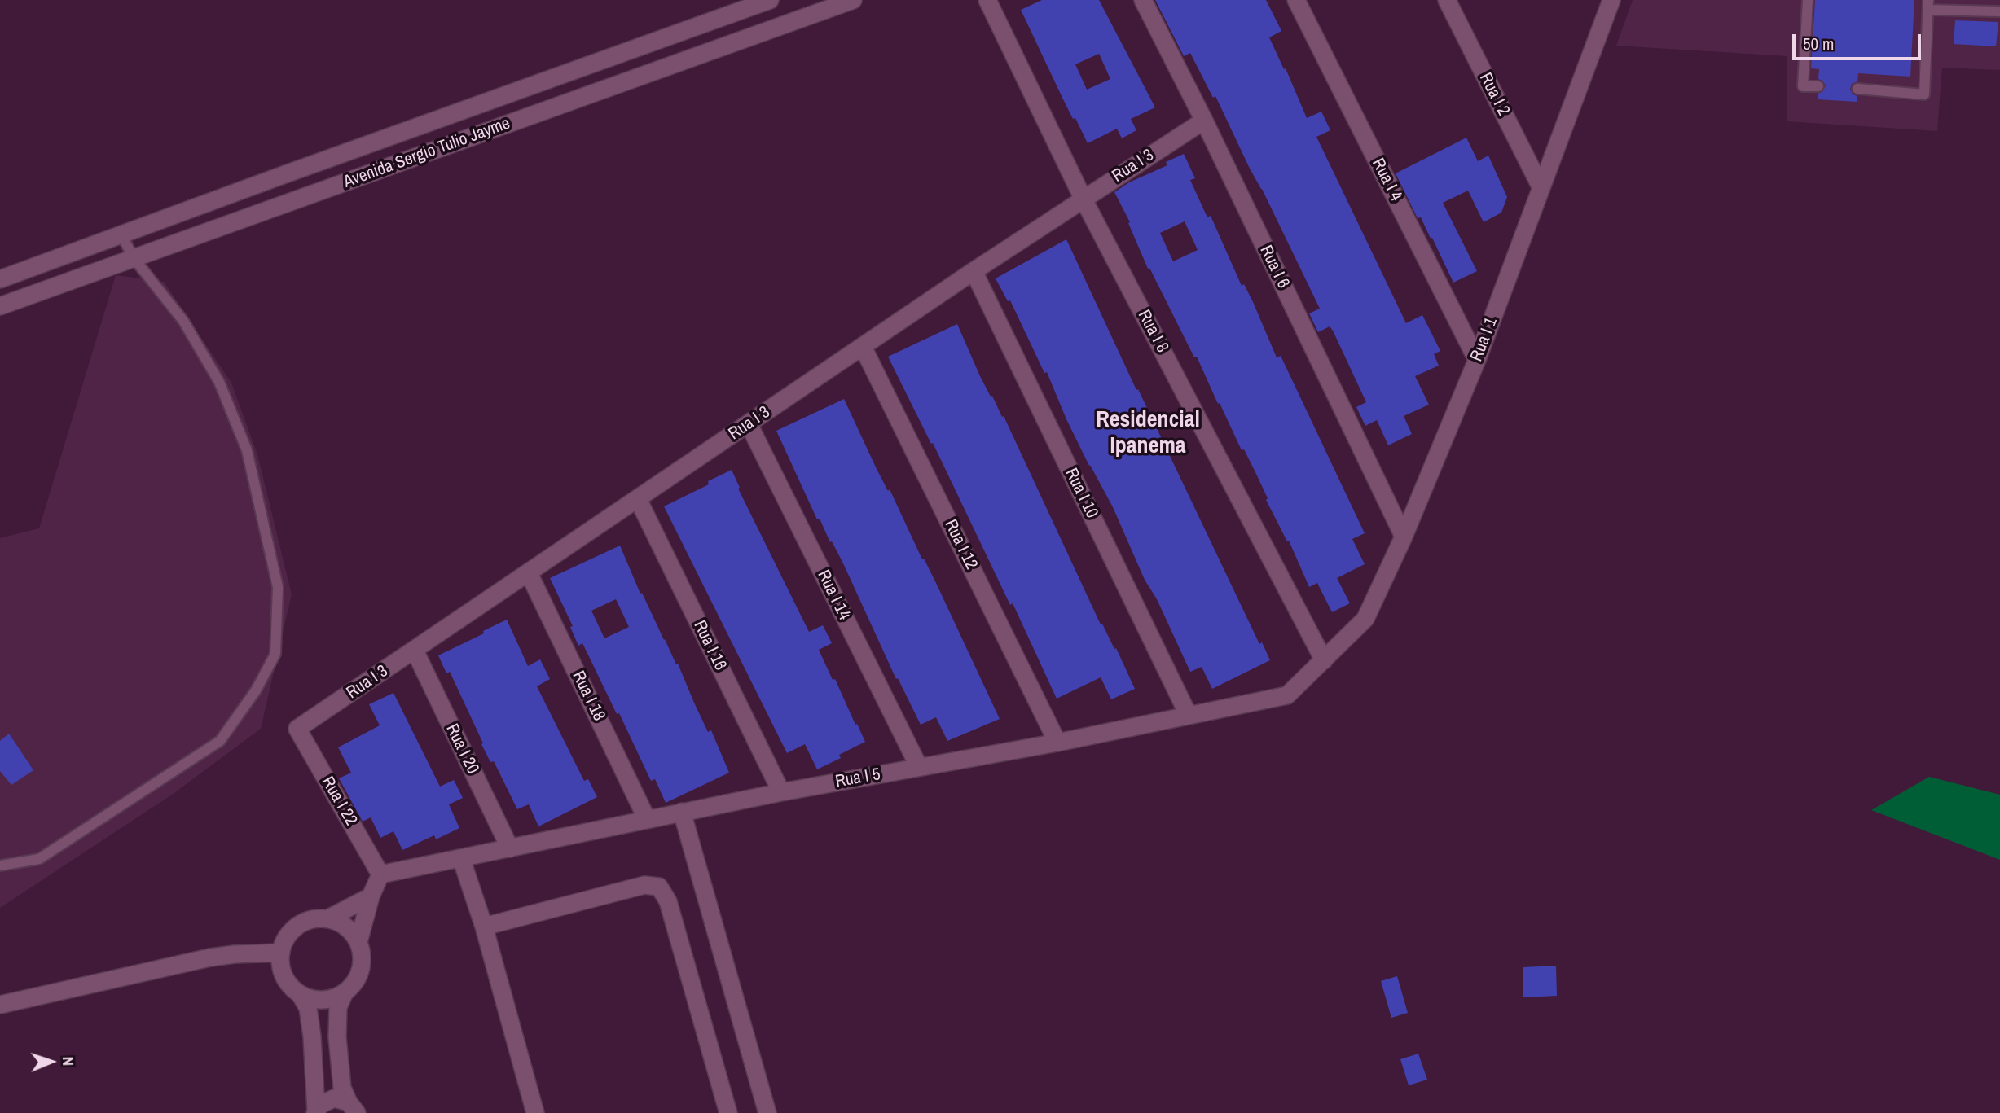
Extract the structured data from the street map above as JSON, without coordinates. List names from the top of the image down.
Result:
{
  "streets": {
    "street": [
      "Rua I 2",
      "Avenida Sergio Tulio Jayme",
      "Rua I 3",
      "Rua I 4",
      "Rua I 6",
      "Rua I 8",
      "Rua I 1",
      "Rua I 10",
      "Rua I 12",
      "Rua I 14",
      "Rua I 16",
      "Rua I 18",
      "Rua I 20",
      "Rua I 5",
      "Rua I 22"
    ]
  },
  "crossings": [
    ["Rua I 2", "Rua I 1"],
    ["Rua I 3", "Rua I 6"],
    ["Rua I 3", "Rua I 8"],
    ["Rua I 3", "Rua I 10"],
    ["Rua I 3", "Rua I 12"],
    ["Rua I 3", "Rua I 14"],
    ["Rua I 3", "Rua I 16"],
    ["Rua I 3", "Rua I 18"],
    ["Rua I 3", "Rua I 20"],
    ["Rua I 3", "Rua I 22"],
    ["Rua I 4", "Rua I 1"],
    ["Rua I 6", "Rua I 1"],
    ["Rua I 8", "Rua I 1"],
    ["Rua I 8", "Rua I 5"],
    ["Rua I 1", "Rua I 5"],
    ["Rua I 10", "Rua I 5"],
    ["Rua I 12", "Rua I 5"],
    ["Rua I 14", "Rua I 5"],
    ["Rua I 16", "Rua I 5"],
    ["Rua I 18", "Rua I 5"],
    ["Rua I 20", "Rua I 5"],
    ["Rua I 5", "Rua I 22"]
  ],
  "districts": ["Residencial Ipanema"],
  "scale_bar": "50 m",
  "north": "right"
}
